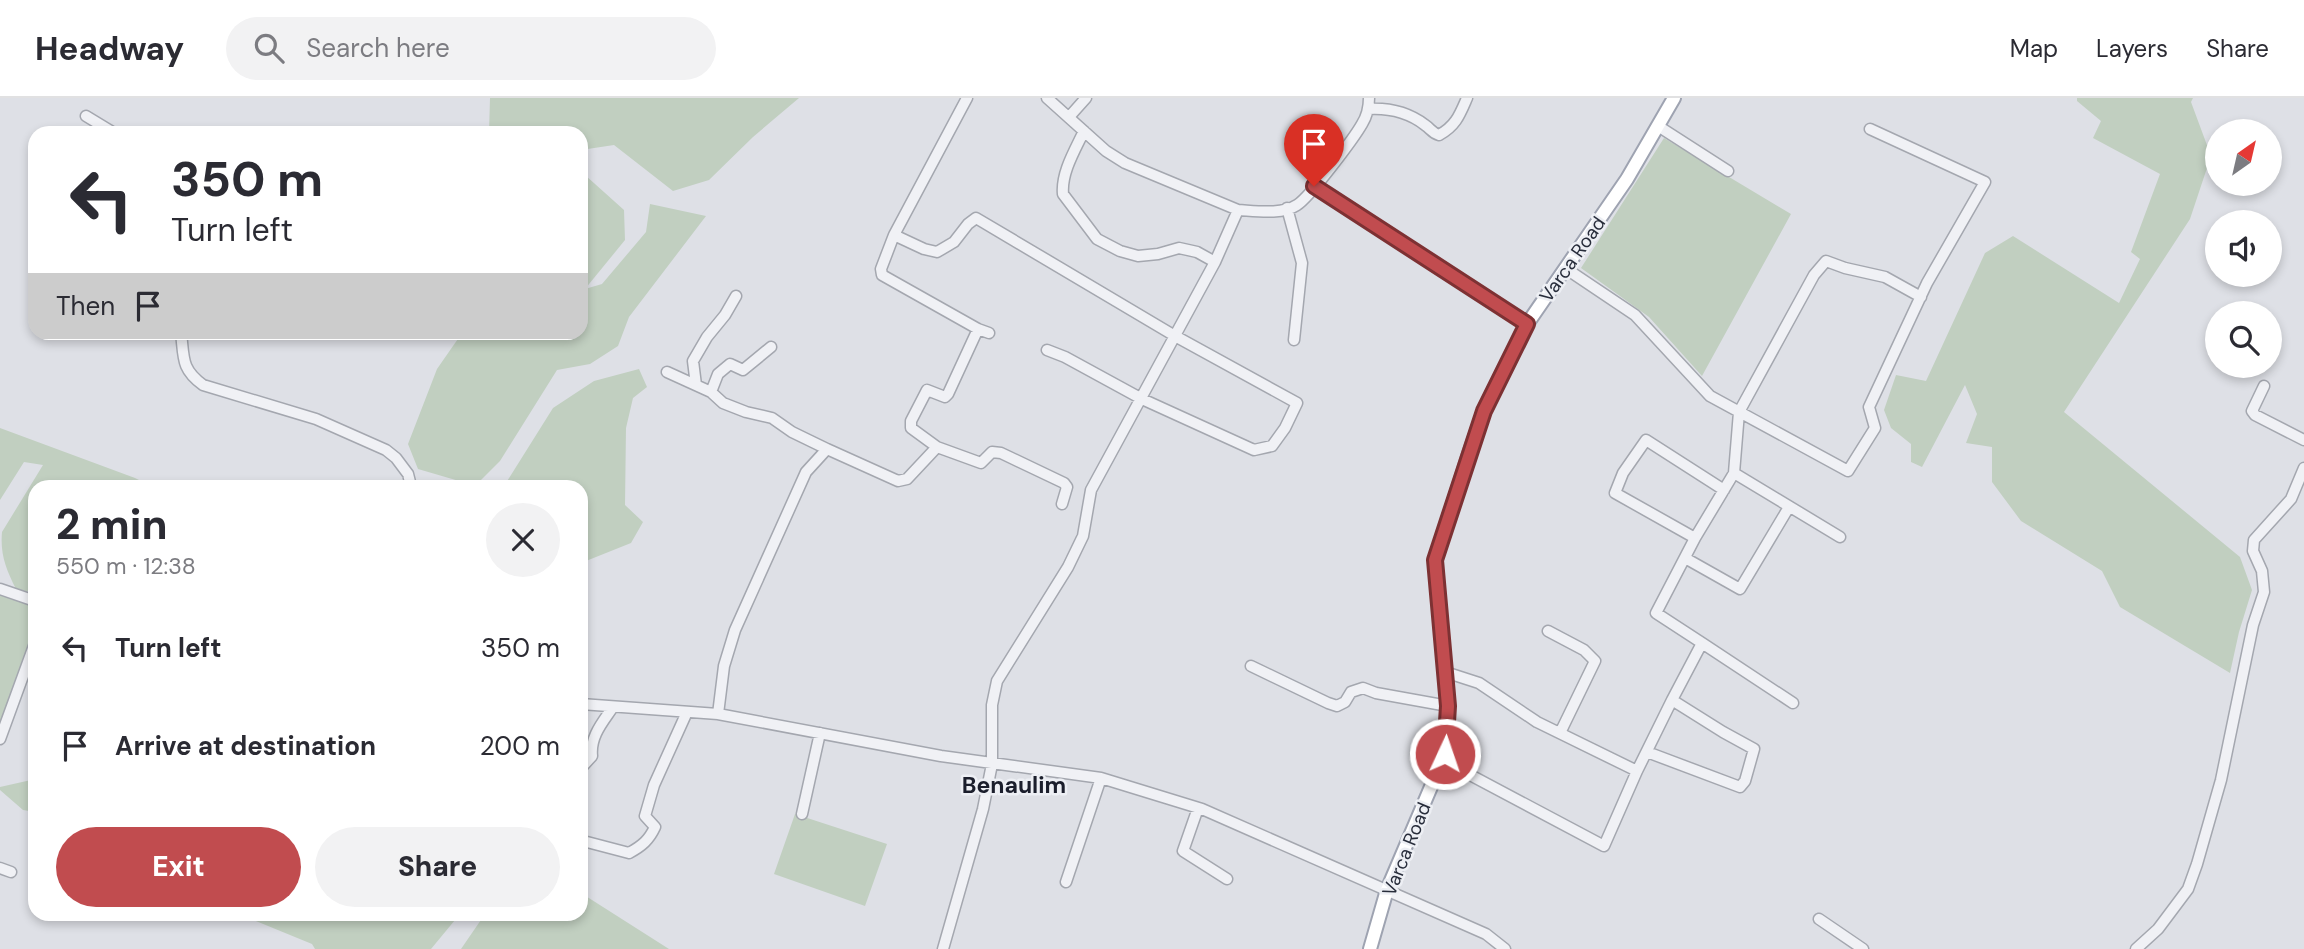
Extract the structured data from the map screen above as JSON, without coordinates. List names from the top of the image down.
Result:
{
  "streets": {
    "main road": ["Varca Road"]
  },
  "districts": ["Benaulim"],
  "north": "top right",
  "page": {
    "header": "Headway",
    "search": "Search here",
    "nav": ["Map", "Layers", "Share"],
    "turn": ["350 m", "Turn left"],
    "then": "Then",
    "heading": ["2 min", "550 m · 12:38"],
    "list": [
      {
        "name": "Turn left",
        "value": "350 m"
      },
      {
        "name": "Arrive at destination",
        "value": "200 m"
      }
    ],
    "buttons": ["Exit", "Share"]
  }
}
